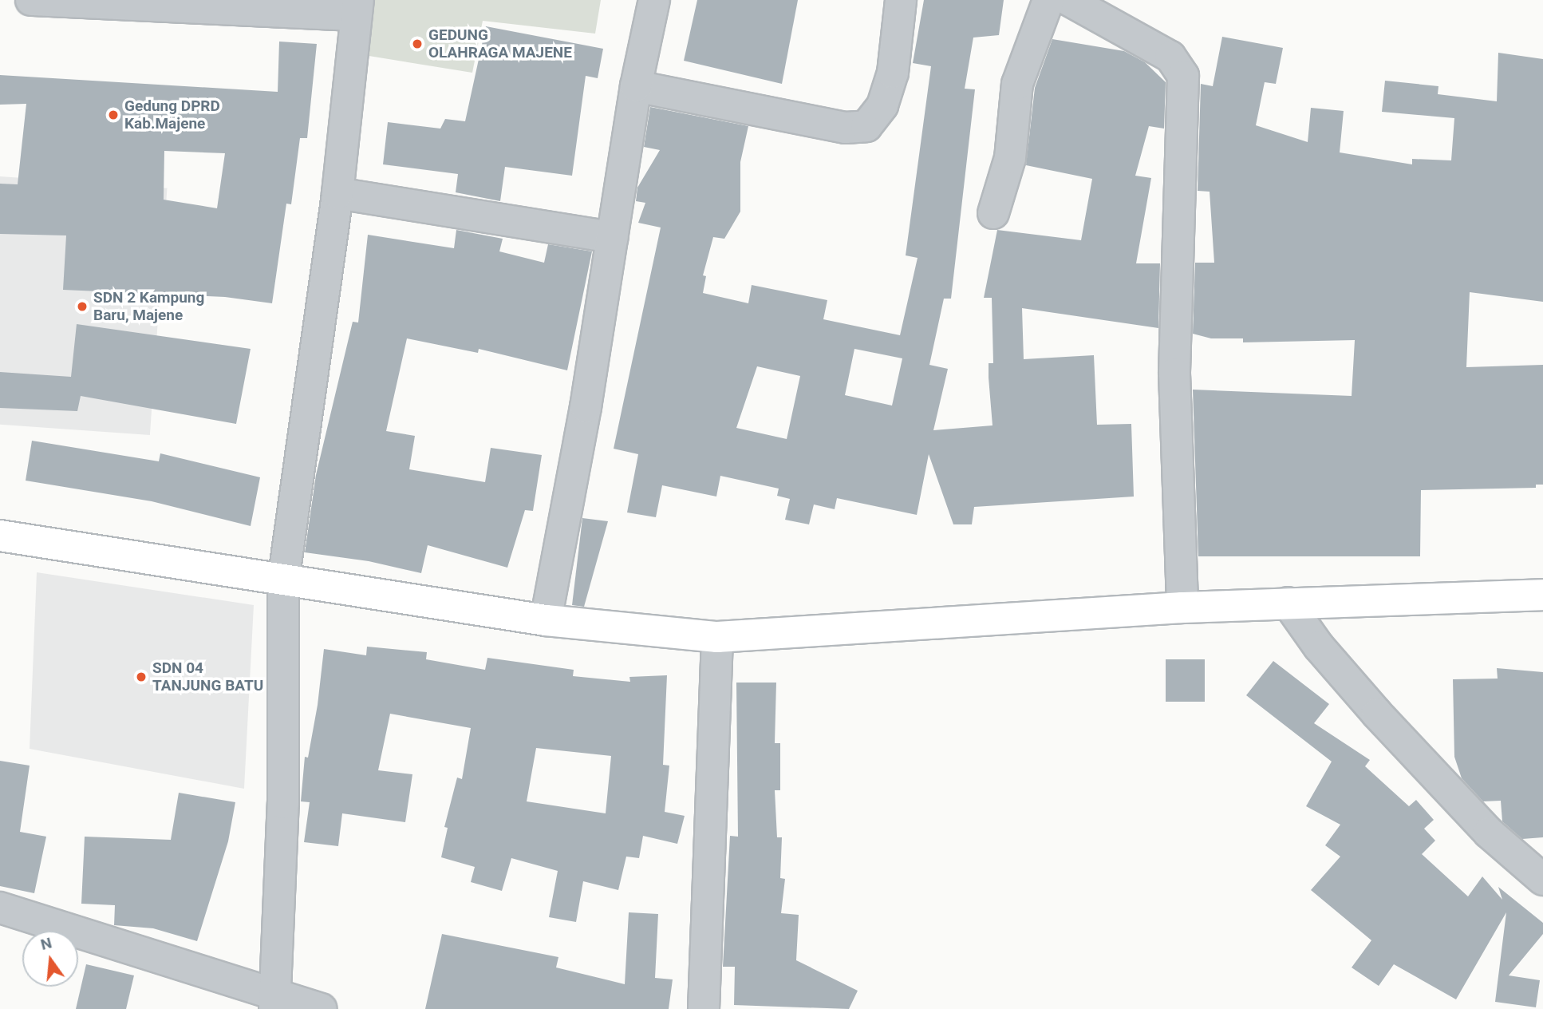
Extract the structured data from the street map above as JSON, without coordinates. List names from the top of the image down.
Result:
{
  "places": [
    "GEDUNG OLAHRAGA MAJENE",
    "Gedung DPRD Kab.Majene",
    "SDN 2 Kampung Baru, Majene",
    "SDN 04 TANJUNG BATU"
  ],
  "north": "top"
}
